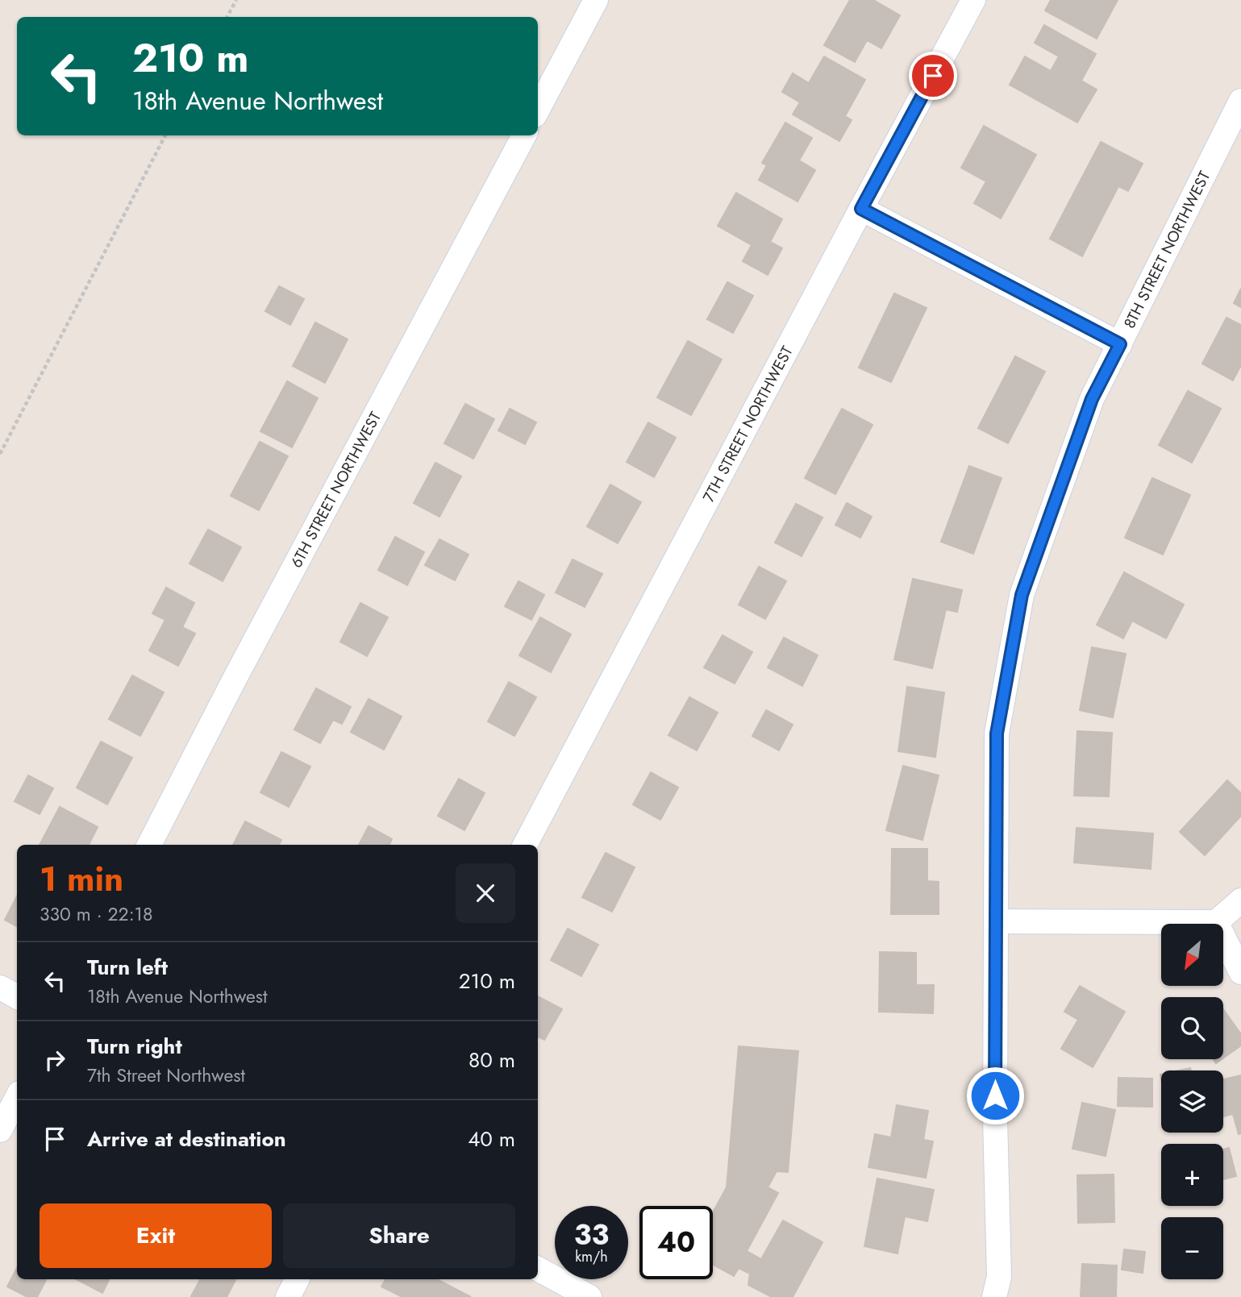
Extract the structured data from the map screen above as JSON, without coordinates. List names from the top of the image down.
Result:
{
  "streets": {
    "street": ["8TH STREET NORTHWEST", "7TH STREET NORTHWEST", "6TH STREET NORTHWEST"]
  },
  "north": "bottom left",
  "page": {
    "turn": ["210 m", "18th Avenue Northwest"],
    "heading": ["1 min", "330 m · 22:18"],
    "map_buttons": ["+", "−"],
    "list": [
      {
        "name": "Turn left",
        "note": "18th Avenue Northwest",
        "value": "210 m"
      },
      {
        "name": "Turn right",
        "note": "7th Street Northwest",
        "value": "80 m"
      },
      {
        "name": "Arrive at destination",
        "value": "40 m"
      }
    ],
    "buttons": ["Exit", "Share"],
    "speed": "33 km/h",
    "limit": "40"
  }
}
